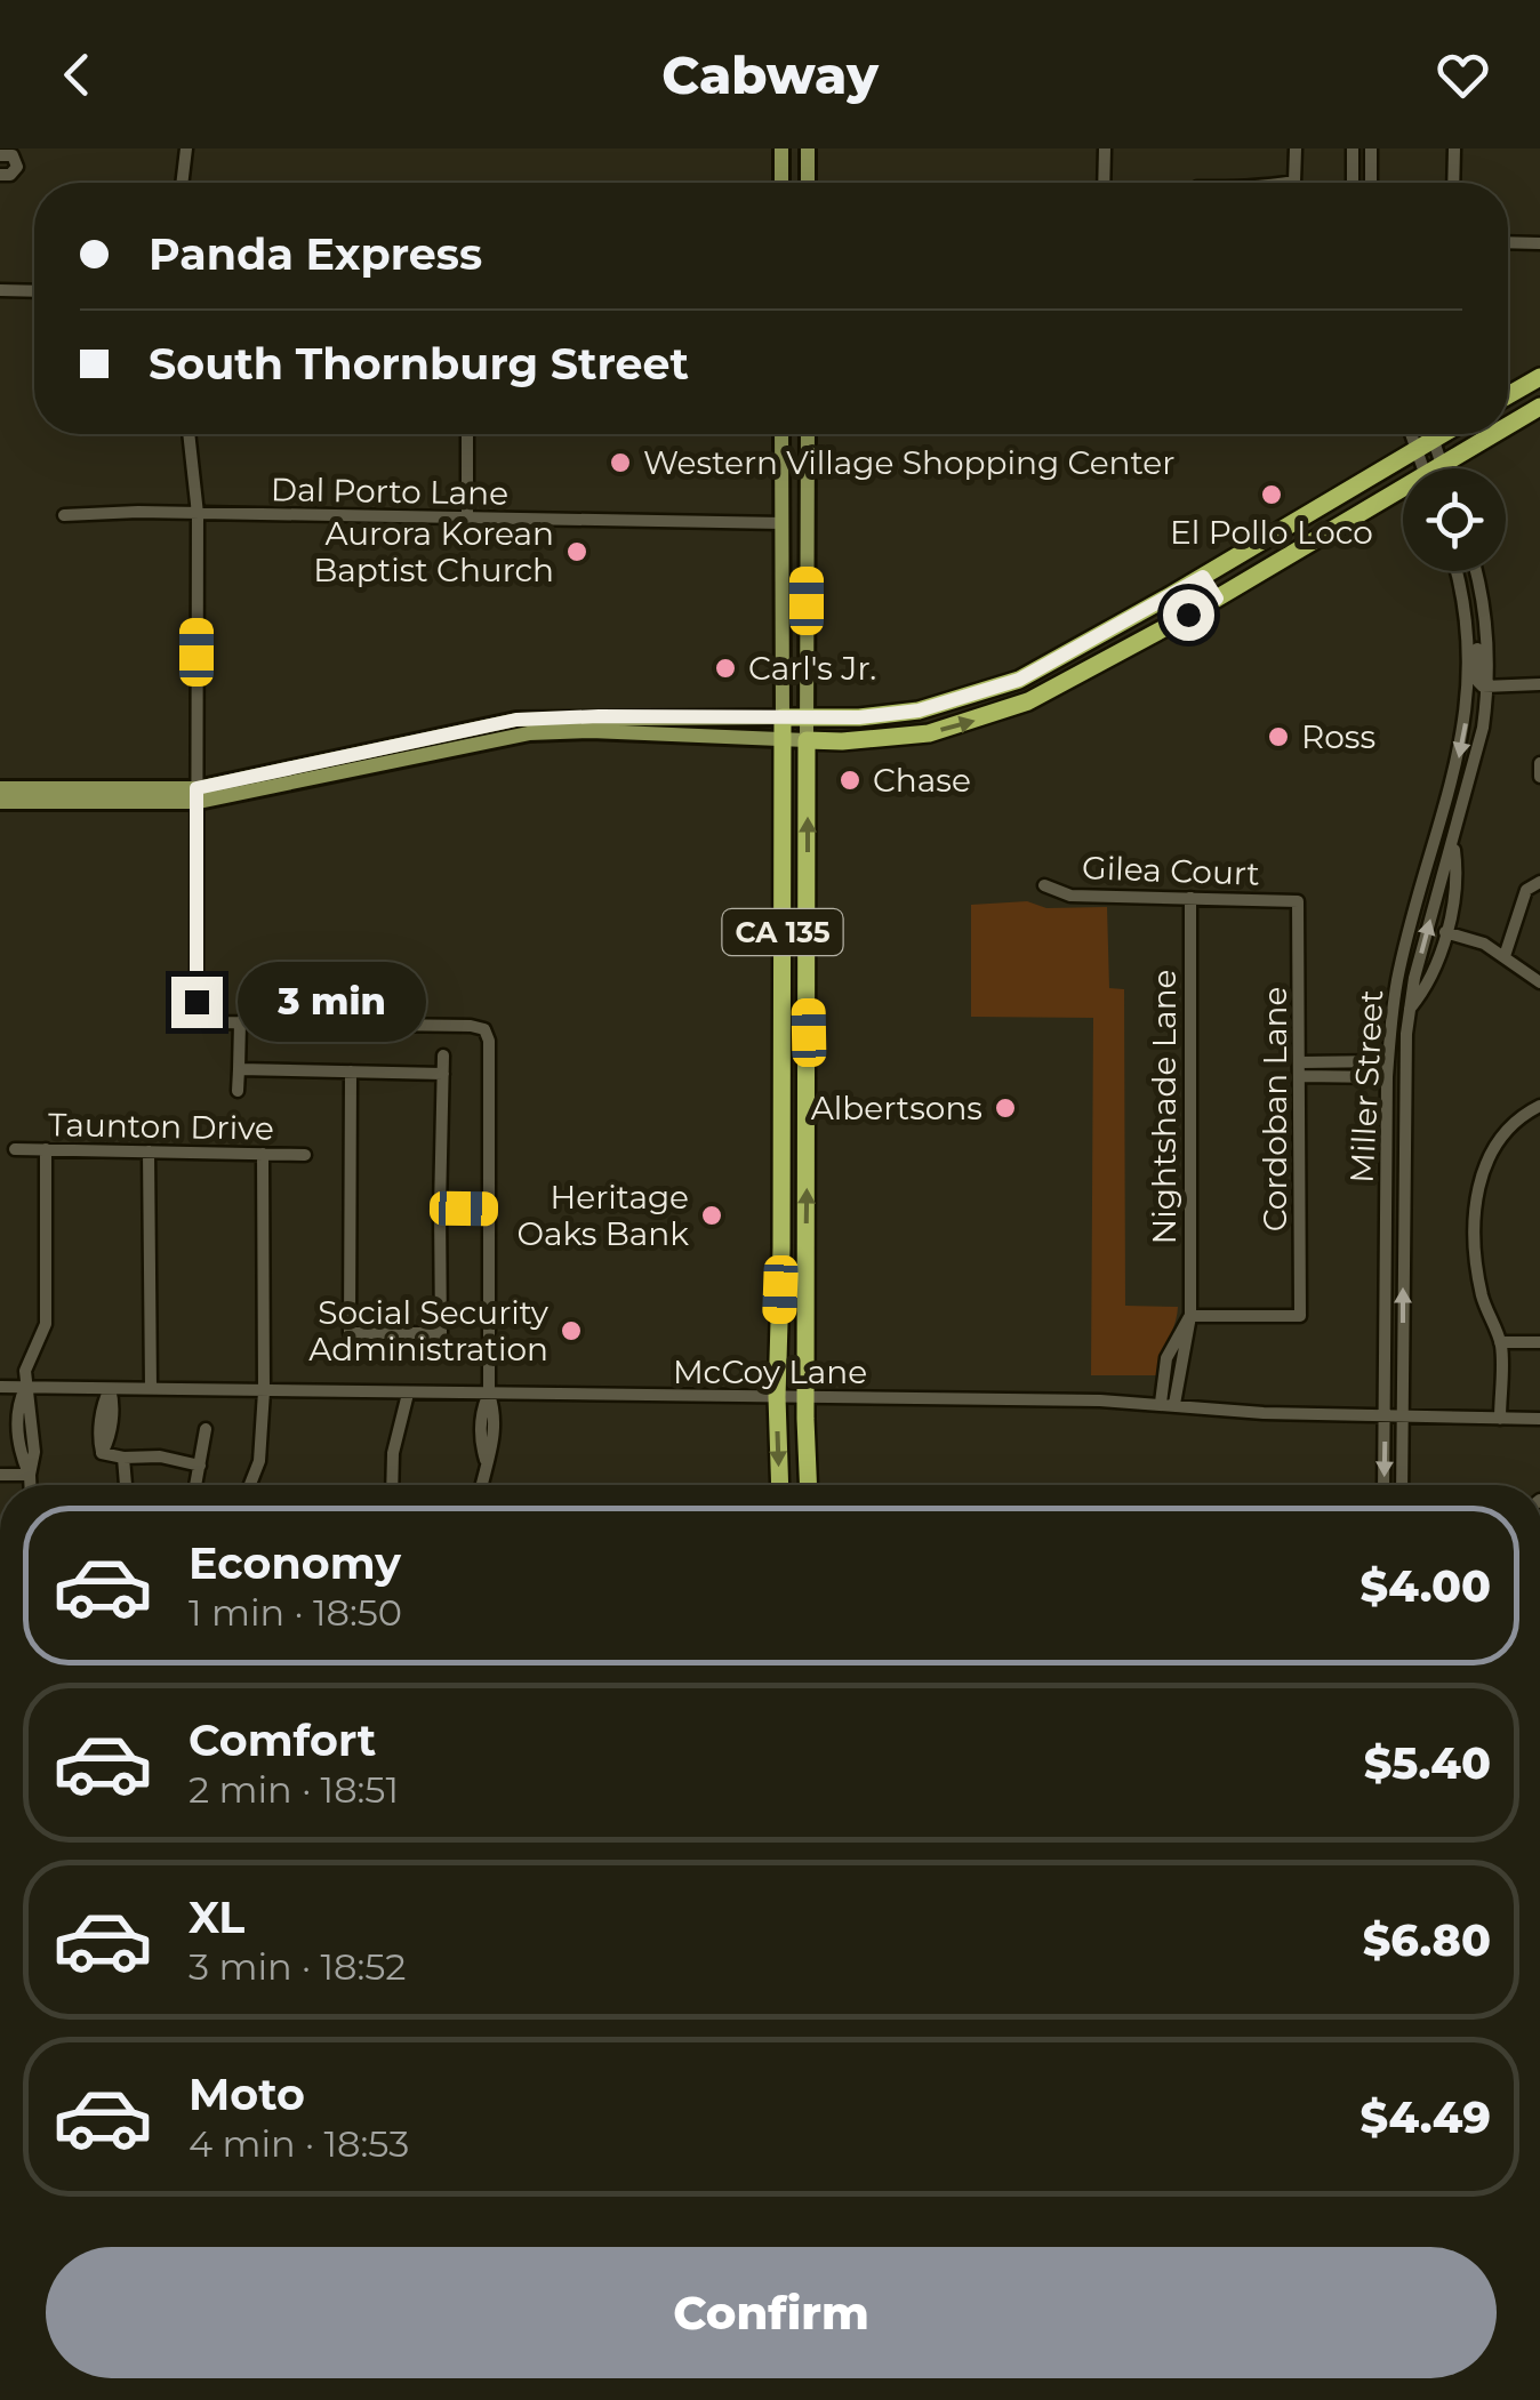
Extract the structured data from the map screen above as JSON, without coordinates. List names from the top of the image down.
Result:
{
  "streets": {
    "highway": ["CA 135"],
    "street": [
      "Dal Porto Lane",
      "Gilea Court",
      "Miller Street",
      "Nightshade Lane",
      "Cordoban Lane",
      "Taunton Drive",
      "McCoy Lane"
    ]
  },
  "crossings": [
    ["Dal Porto Lane", "CA 135"],
    ["Gilea Court", "Nightshade Lane"],
    ["Gilea Court", "Cordoban Lane"],
    ["CA 135", "McCoy Lane"],
    ["Miller Street", "McCoy Lane"],
    ["Nightshade Lane", "Cordoban Lane"],
    ["Nightshade Lane", "McCoy Lane"]
  ],
  "places": [
    "Western Village Shopping Center",
    "El Pollo Loco",
    "Aurora Korean Baptist Church",
    "Carl's Jr.",
    "Ross",
    "Chase",
    "Albertsons",
    "Heritage Oaks Bank",
    "Social Security Administration"
  ],
  "page": {
    "header": "Cabway",
    "banner": ["Panda Express", "South Thornburg Street"],
    "bubble": "3 min",
    "list": [
      {
        "name": "Economy",
        "note": "1 min · 18:50",
        "value": "$4.00"
      },
      {
        "name": "Comfort",
        "note": "2 min · 18:51",
        "value": "$5.40"
      },
      {
        "name": "XL",
        "note": "3 min · 18:52",
        "value": "$6.80"
      },
      {
        "name": "Moto",
        "note": "4 min · 18:53",
        "value": "$4.49"
      }
    ],
    "buttons": "Confirm"
  }
}
